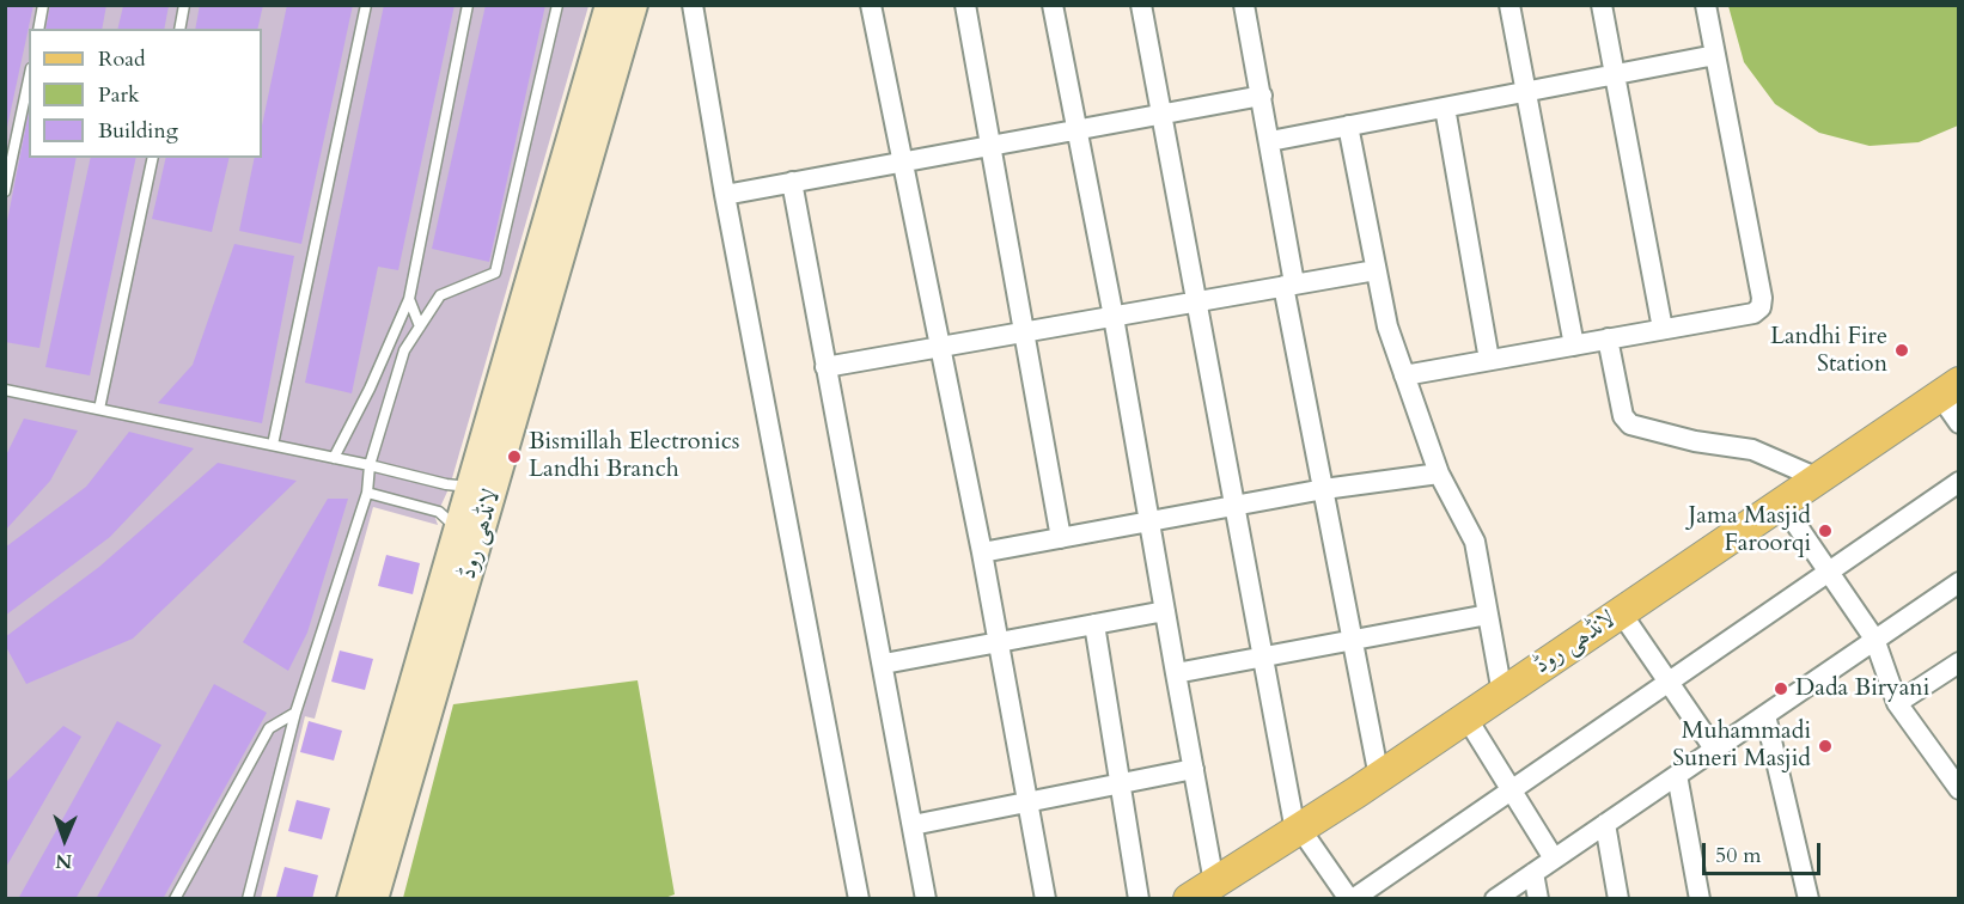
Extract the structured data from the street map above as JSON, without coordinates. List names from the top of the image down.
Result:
{
  "streets": {
    "main road": ["لانڈھی روڈ"]
  },
  "places": [
    "Landhi Fire Station",
    "Bismillah Electronics Landhi Branch",
    "Jama Masjid Faroorqi",
    "Dada Biryani",
    "Muhammadi Suneri Masjid"
  ],
  "legend": ["Road", "Park", "Building"],
  "scale_bar": "50 m",
  "north": "bottom"
}
